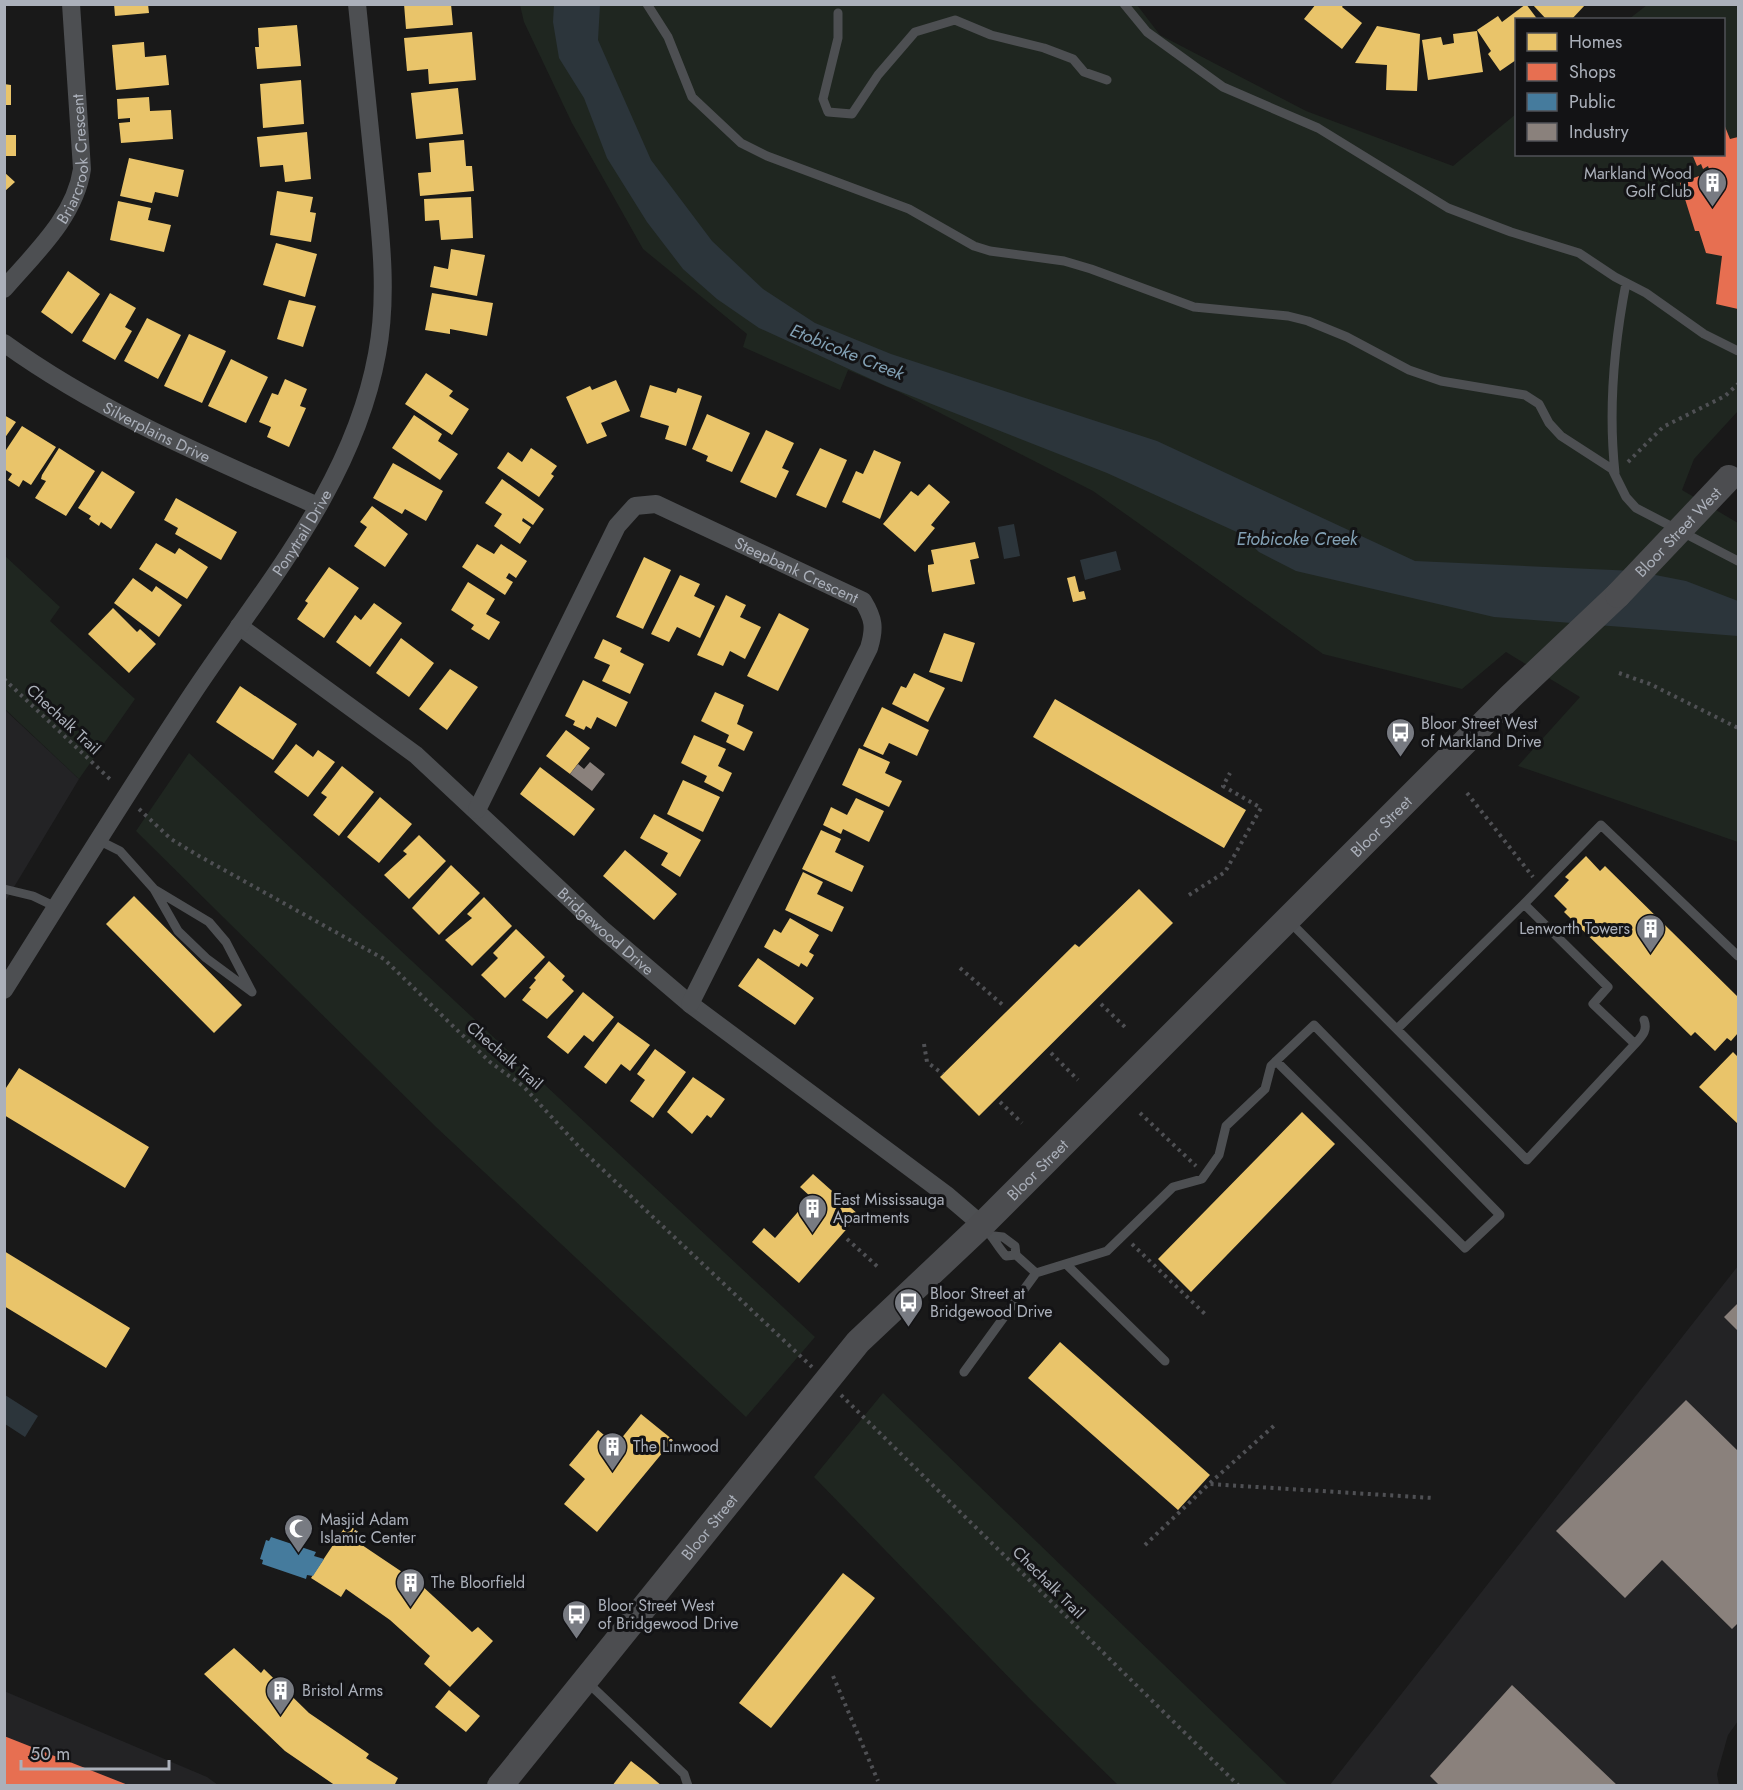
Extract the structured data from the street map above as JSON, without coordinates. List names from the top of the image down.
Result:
{
  "streets": {
    "main road": ["Bloor Street West", "Bloor Street"],
    "street": [
      "Briarcrook Crescent",
      "Silverplains Drive",
      "Ponytrail Drive",
      "Steepbank Crescent",
      "Bridgewood Drive"
    ],
    "path": ["Chechalk Trail"]
  },
  "crossings": [
    ["Silverplains Drive", "Ponytrail Drive"],
    ["Bloor Street West", "Bloor Street"],
    ["Ponytrail Drive", "Bridgewood Drive"],
    ["Steepbank Crescent", "Bridgewood Drive"],
    ["Bloor Street", "Bridgewood Drive"]
  ],
  "water": ["Etobicoke Creek"],
  "places": {
    "building": [
      "Markland Wood Golf Club",
      "Lenworth Towers",
      "East Mississauga Apartments",
      "The Linwood",
      "The Bloorfield",
      "Bristol Arms"
    ],
    "bus stop": ["Bloor Street West of Markland Drive", "Bloor Street at Bridgewood Drive", "Bloor Street West of Bridgewood Drive"],
    "mosque": ["Masjid Adam Islamic Center"]
  },
  "legend": [
    "Homes",
    "Shops",
    "Public",
    "Industry"
  ],
  "scale_bar": "50 m"
}
